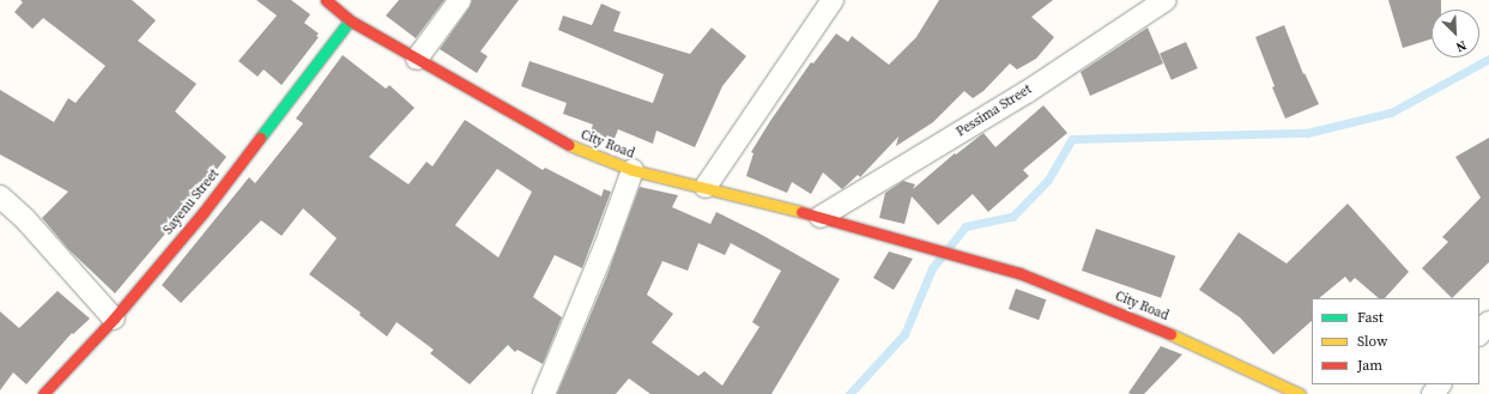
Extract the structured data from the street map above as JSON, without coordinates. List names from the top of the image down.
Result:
{
  "streets": {
    "main road": ["City Road", "Sayenu Street"],
    "street": ["Pessima Street"]
  },
  "crossings": [
    ["Pessima Street", "City Road"],
    ["City Road", "Sayenu Street"]
  ],
  "legend": ["Fast", "Slow", "Jam"],
  "north": "bottom right"
}
